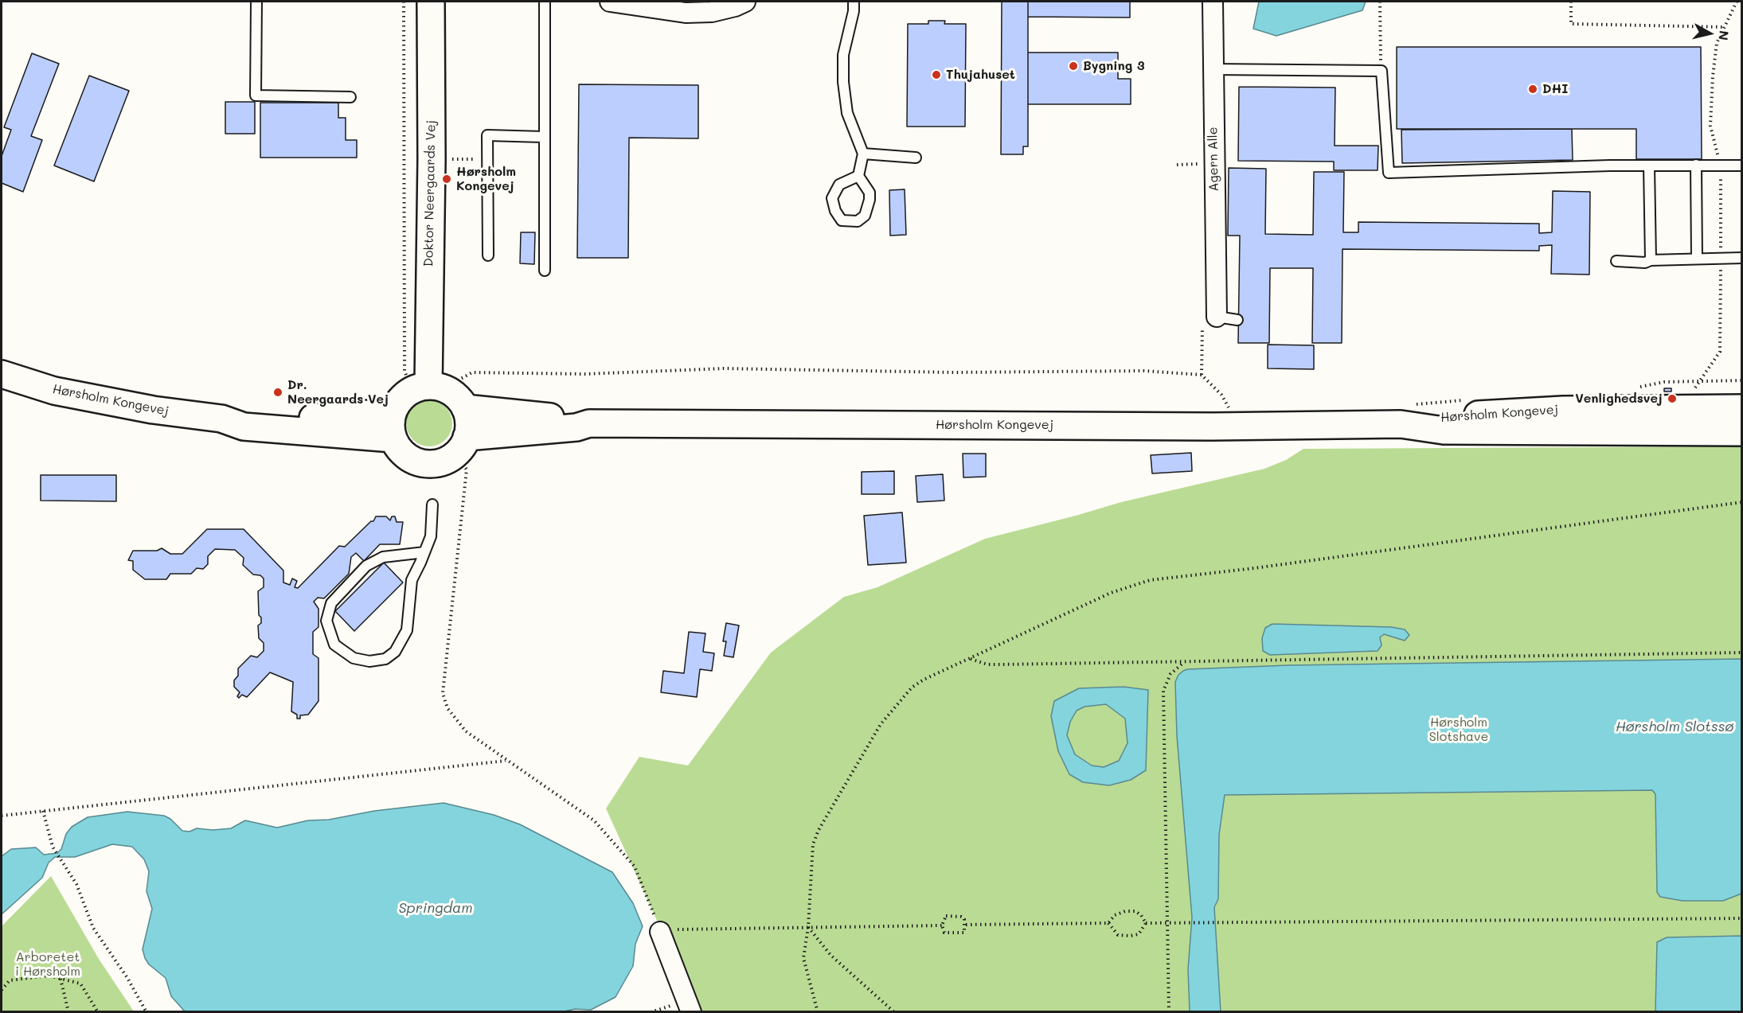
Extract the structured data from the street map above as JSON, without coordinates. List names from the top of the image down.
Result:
{
  "streets": {
    "main road": ["Doktor Neergaards Vej", "Hørsholm Kongevej"],
    "street": ["Agern Alle"]
  },
  "crossings": [
    ["Doktor Neergaards Vej", "Hørsholm Kongevej"]
  ],
  "water": ["Hørsholm Slotssø", "Springdam"],
  "parks": ["Hørsholm Slotshave", "Arboretet i Hørsholm"],
  "places": [
    "Bygning 3",
    "Thujahuset",
    "DHI",
    "Hørsholm Kongevej",
    "Dr. Neergaards Vej",
    "Venlighedsvej"
  ],
  "north": "right"
}
